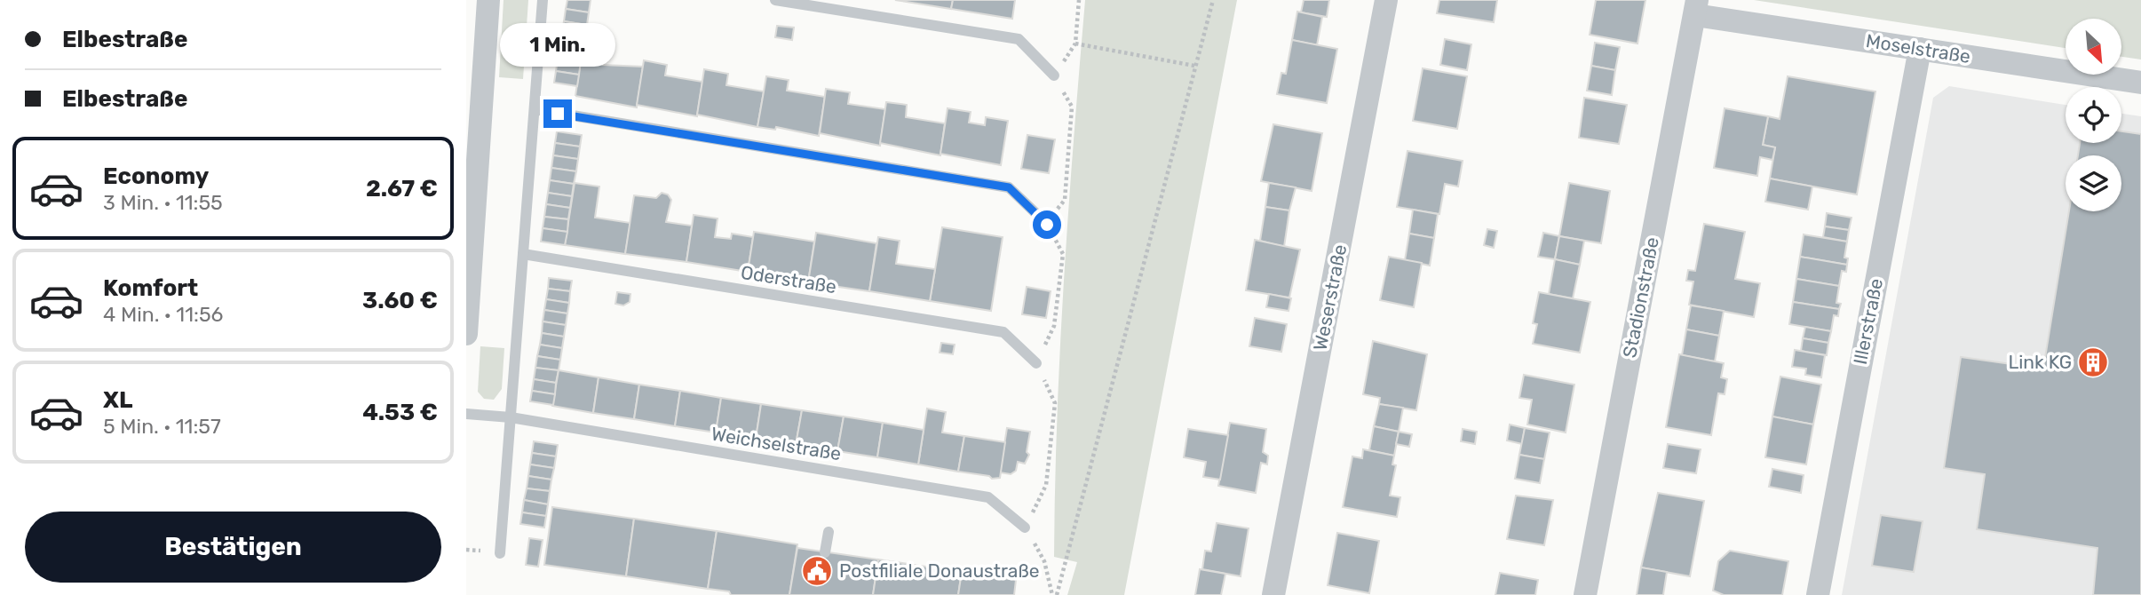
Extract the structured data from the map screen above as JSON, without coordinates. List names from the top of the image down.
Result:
{
  "streets": {
    "street": [
      "Moselstraße",
      "Weserstraße",
      "Stadionstraße",
      "Illerstraße"
    ],
    "lane": ["Oderstraße", "Weichselstraße"]
  },
  "crossings": [
    ["Moselstraße", "Stadionstraße"],
    ["Moselstraße", "Illerstraße"]
  ],
  "places": {
    "building": ["Link KG"],
    "public building": ["Postfiliale Donaustraße"]
  },
  "north": "bottom right",
  "page": {
    "banner": ["Elbestraße", "Elbestraße"],
    "bubble": "1 Min.",
    "list": [
      {
        "name": "Economy",
        "note": "3 Min. · 11:55",
        "value": "2.67 €"
      },
      {
        "name": "Komfort",
        "note": "4 Min. · 11:56",
        "value": "3.60 €"
      },
      {
        "name": "XL",
        "note": "5 Min. · 11:57",
        "value": "4.53 €"
      }
    ],
    "buttons": "Bestätigen"
  }
}
